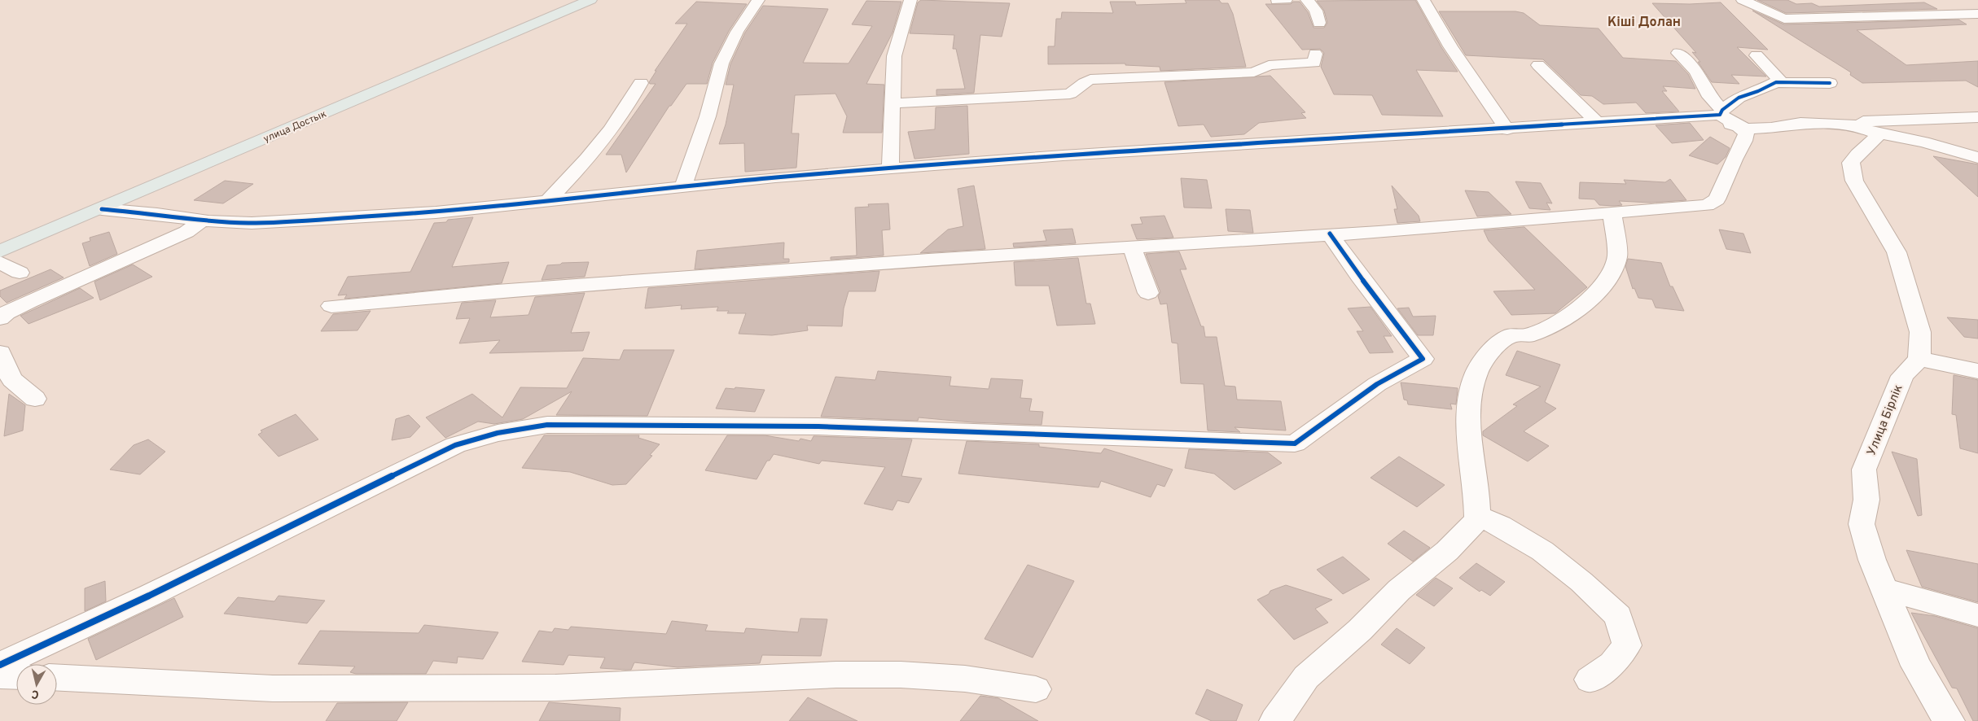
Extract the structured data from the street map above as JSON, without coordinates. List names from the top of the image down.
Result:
{
  "streets": {
    "main road": ["улица Достык"],
    "street": ["Улица Бірлік"]
  },
  "districts": ["Кіші Долан"],
  "north": "bottom"
}
